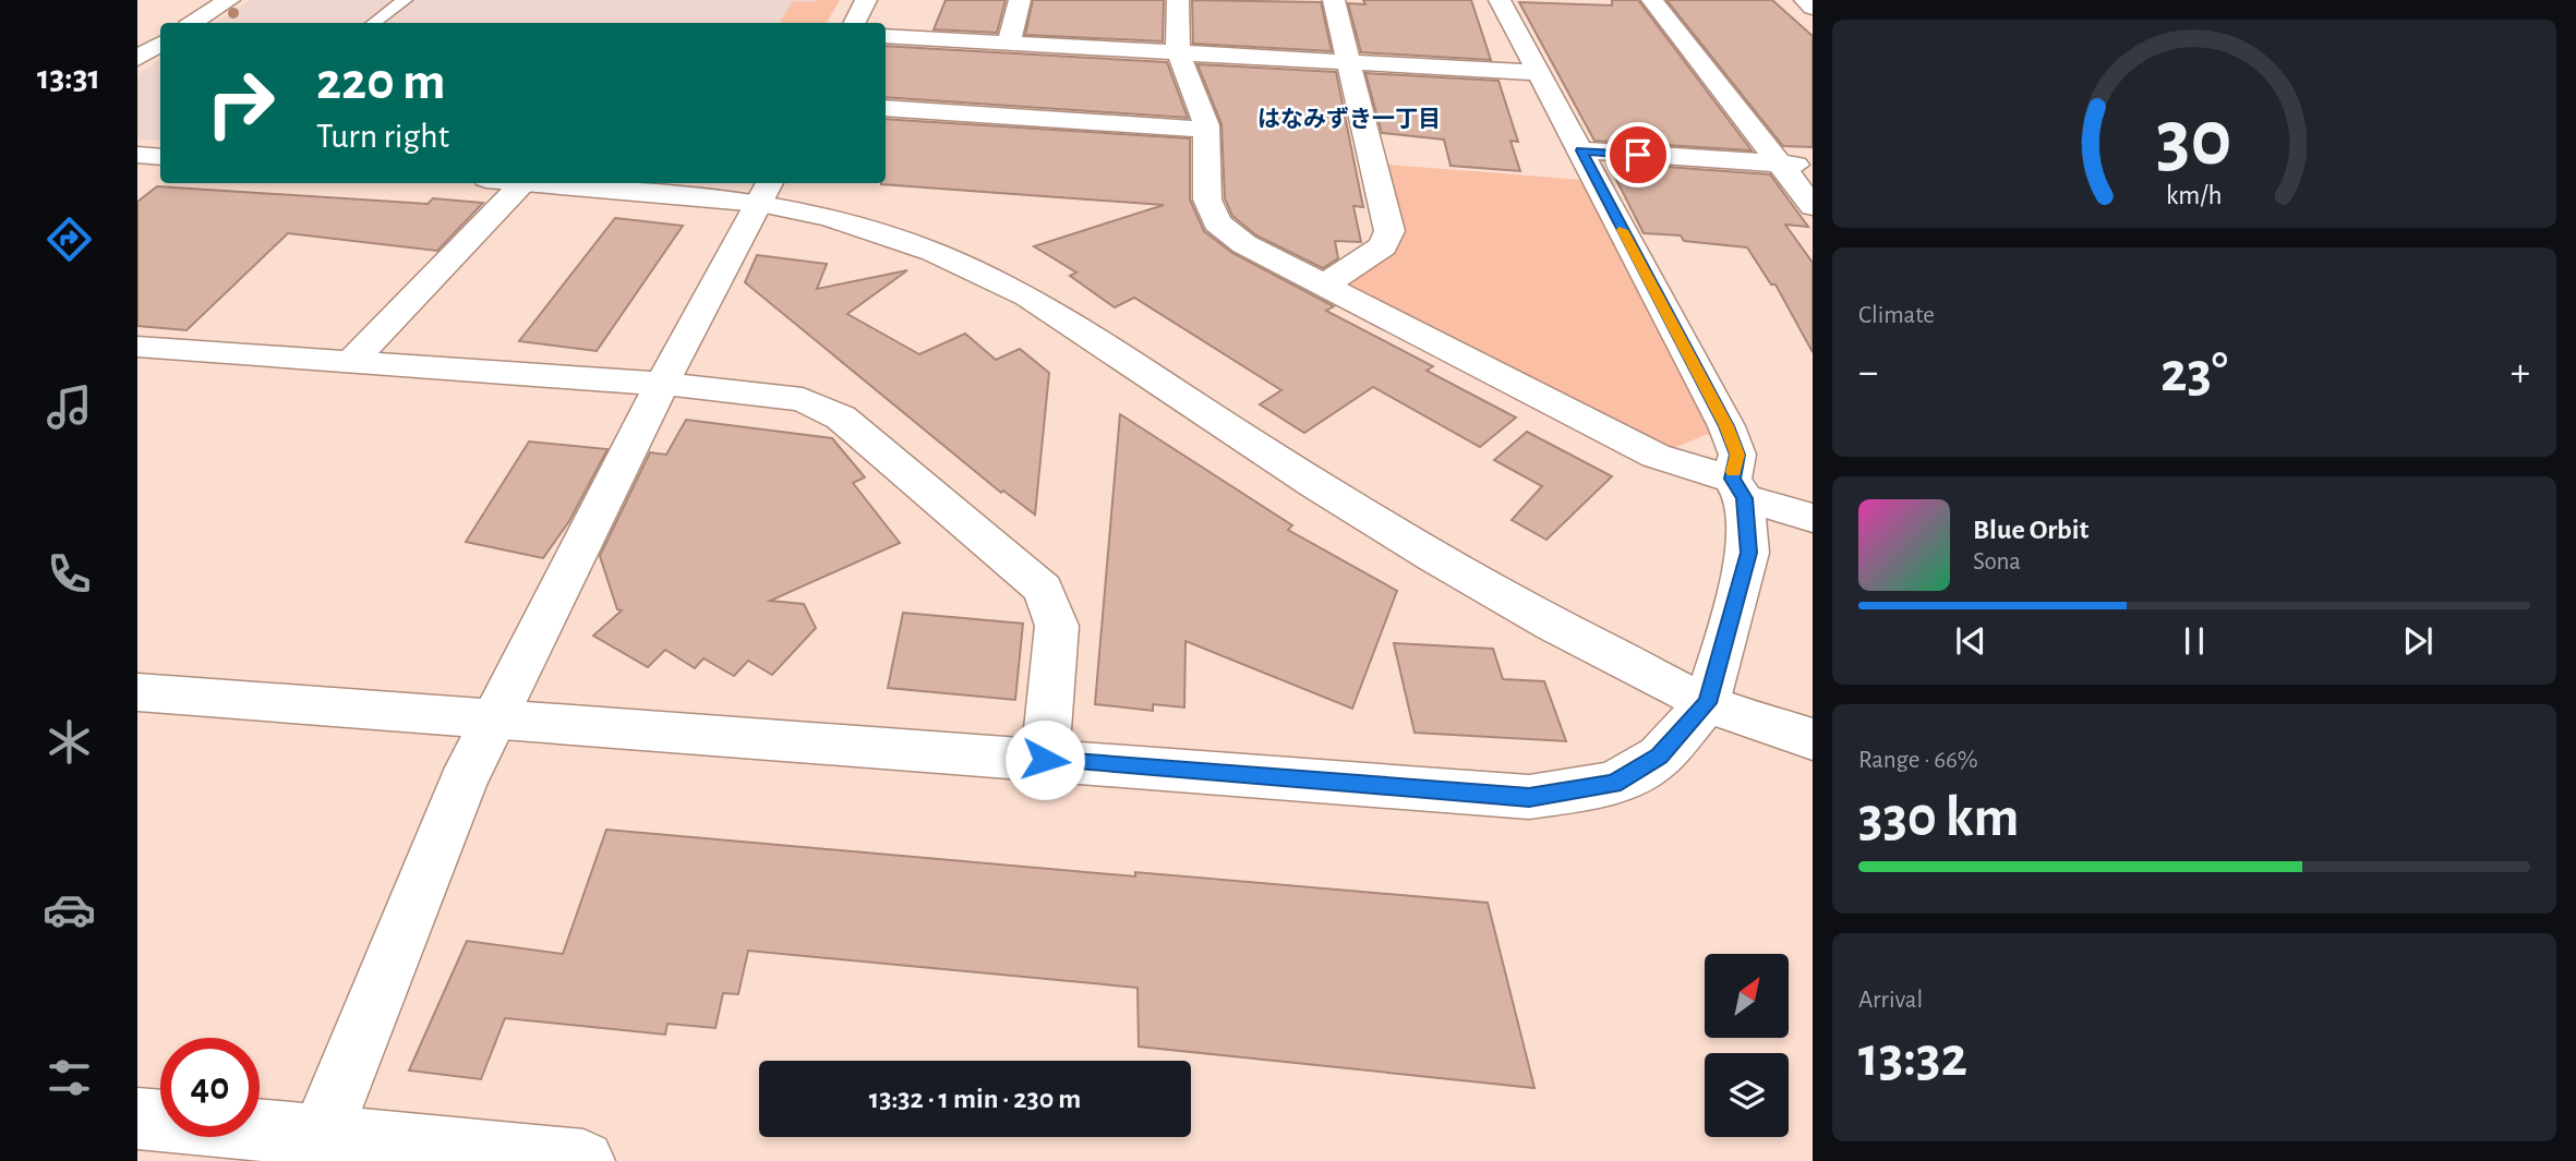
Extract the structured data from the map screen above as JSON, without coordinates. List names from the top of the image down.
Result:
{
  "districts": ["はなみずき一丁目"],
  "north": "top right",
  "page": {
    "tabs": "13:31",
    "turn": ["220 m", "Turn right"],
    "tile": [
      "Climate",
      ["Range · 66%", "330 km"],
      ["Arrival", "13:32"]
    ],
    "heat": ["−", "23°", "+"],
    "song": ["Blue Orbit", "Sona"],
    "limit": "40",
    "trip": "13:32 · 1 min · 230 m",
    "gauge": ["30", "km/h"]
  }
}
